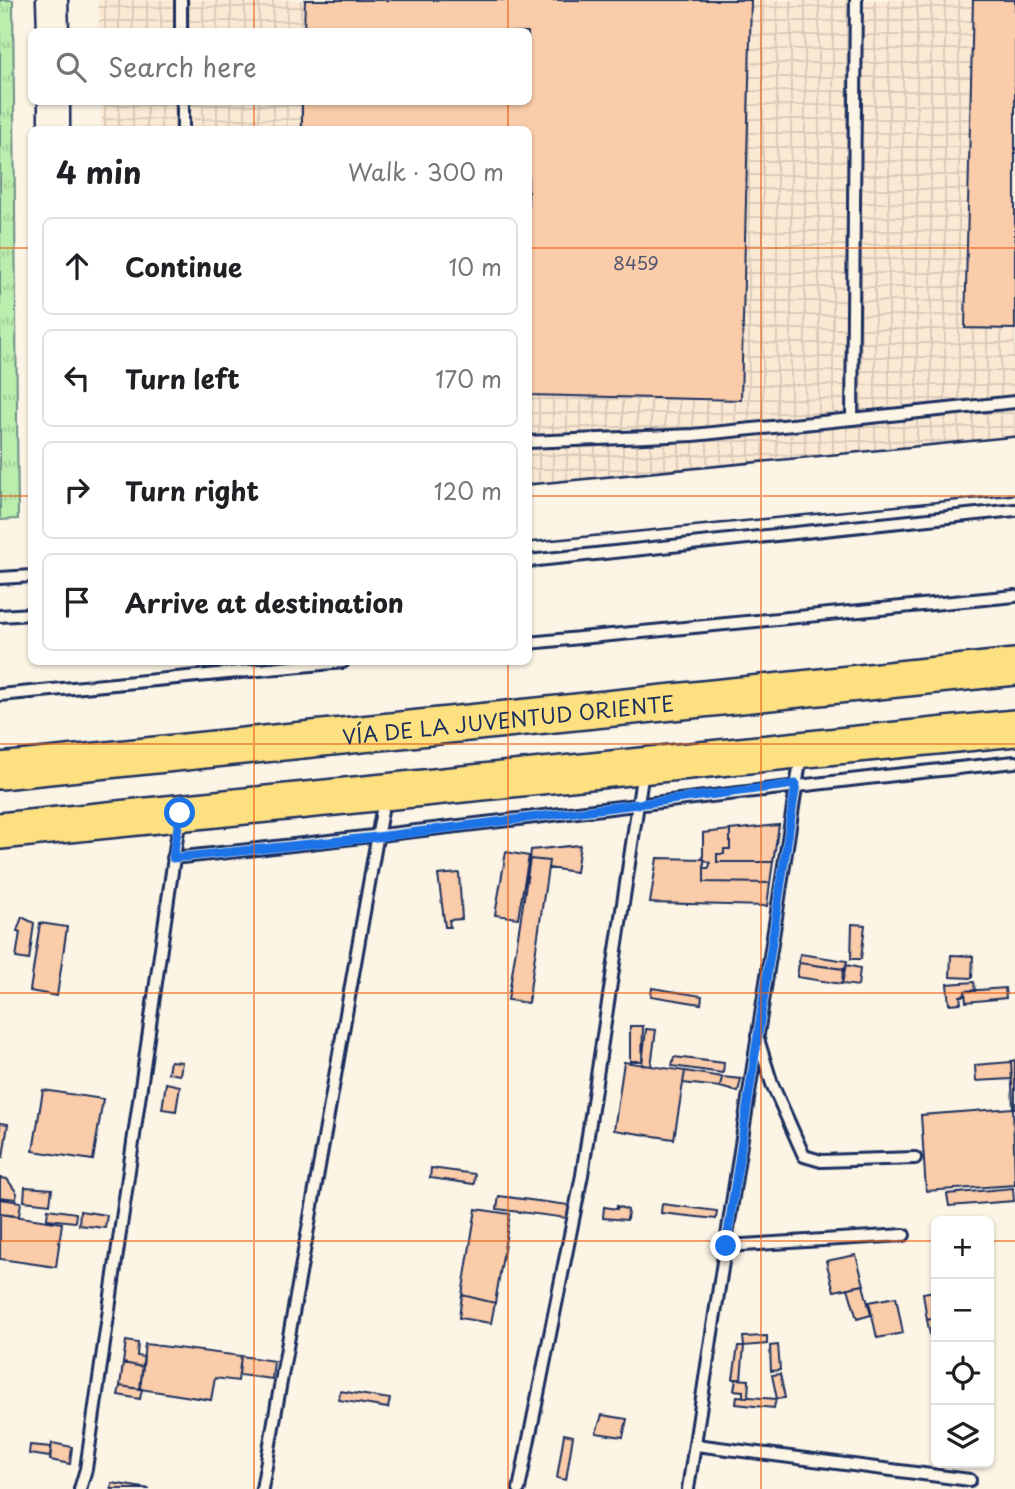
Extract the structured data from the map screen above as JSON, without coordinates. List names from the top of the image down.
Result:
{
  "streets": {
    "highway": ["VÍA DE LA JUVENTUD ORIENTE"]
  },
  "house_numbers": ["8459"],
  "page": {
    "search": "Search here",
    "heading": ["4 min", "Walk · 300 m"],
    "list": [
      ["Continue", "10 m"],
      ["Turn left", "170 m"],
      ["Turn right", "120 m"],
      "Arrive at destination"
    ],
    "map_buttons": ["+", "−"]
  }
}
